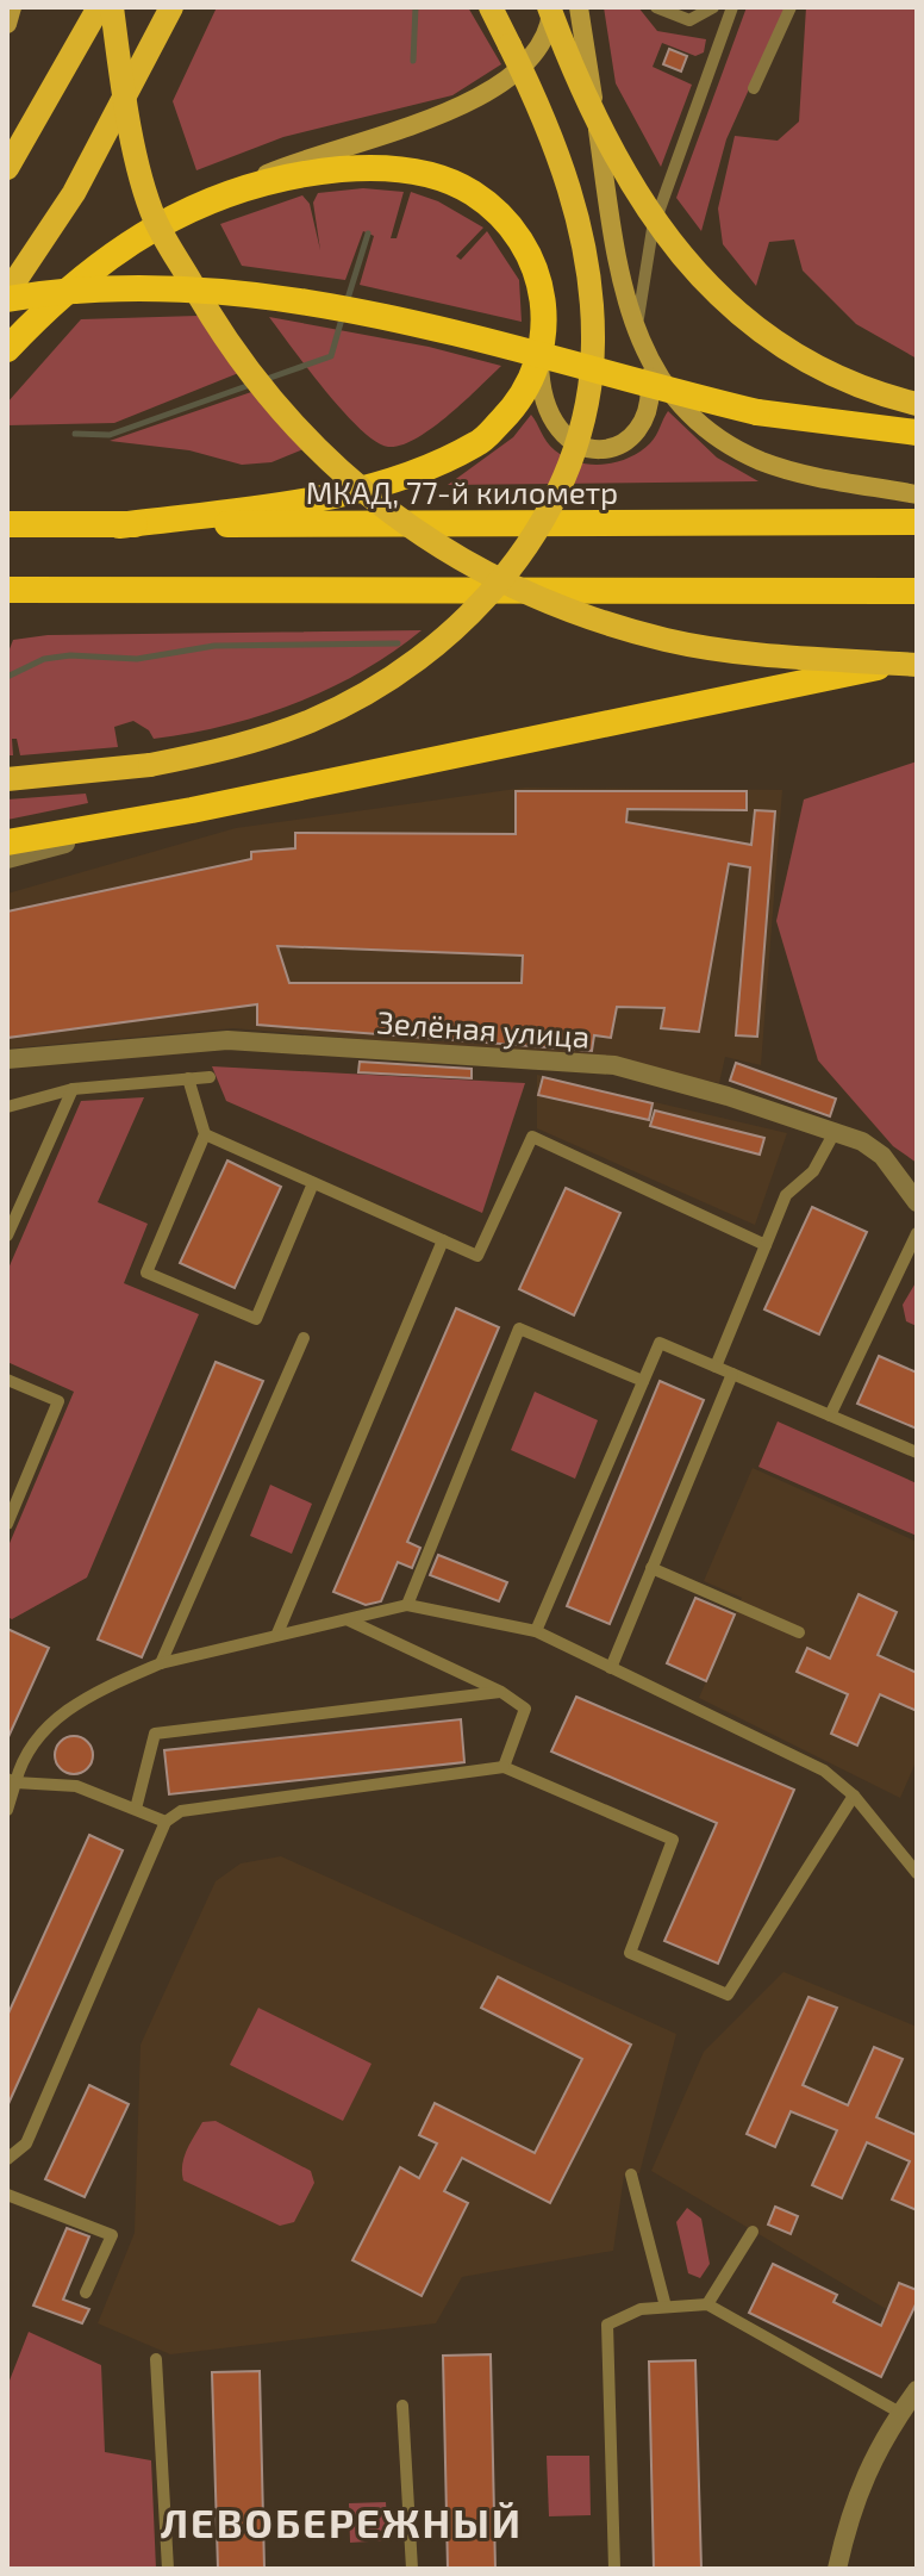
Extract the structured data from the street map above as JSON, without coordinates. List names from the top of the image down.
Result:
{
  "streets": {
    "highway": ["МКАД, 77-й километр"],
    "street": ["Зелёная улица"]
  },
  "districts": ["ЛЕВОБЕРЕЖНЫЙ"]
}
